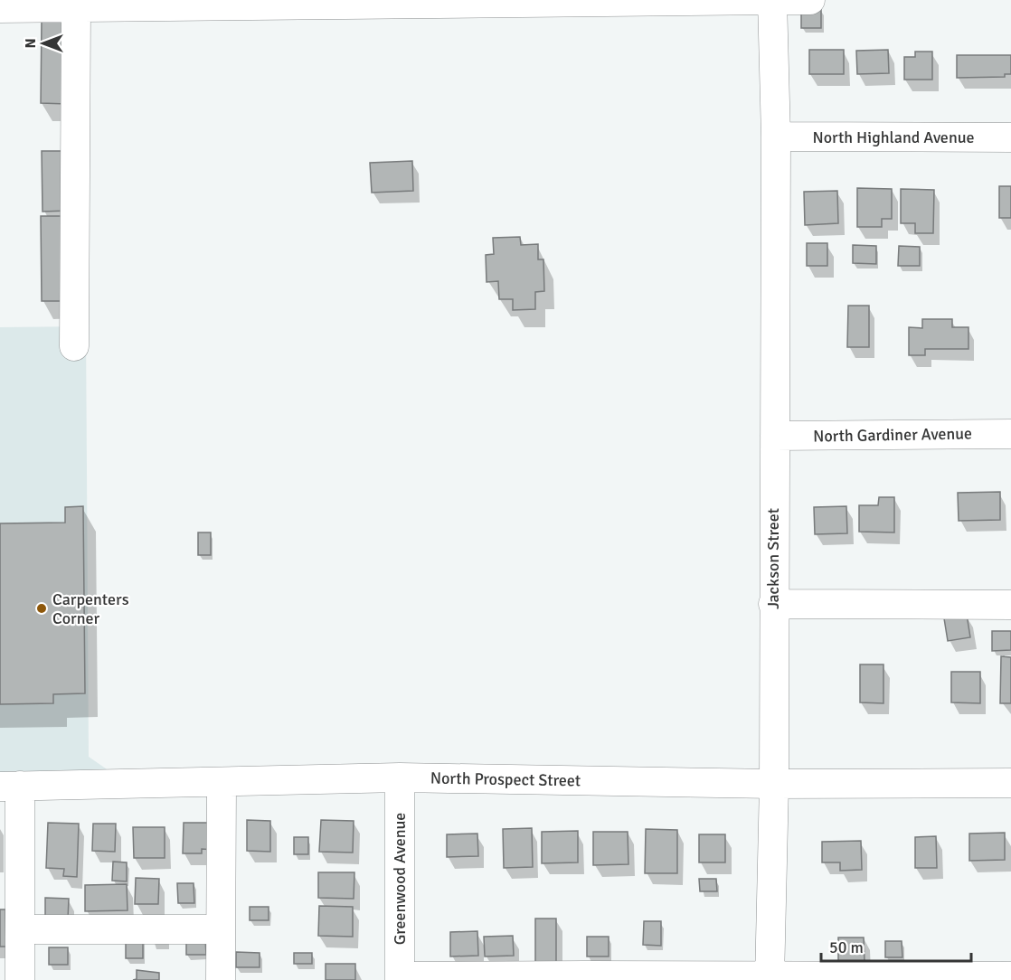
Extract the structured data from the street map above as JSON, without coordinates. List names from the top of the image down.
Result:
{
  "streets": {
    "street": [
      "North Highland Avenue",
      "North Gardiner Avenue",
      "Jackson Street",
      "North Prospect Street",
      "Greenwood Avenue"
    ]
  },
  "crossings": [
    ["North Highland Avenue", "Jackson Street"],
    ["North Gardiner Avenue", "Jackson Street"],
    ["Jackson Street", "North Prospect Street"],
    ["North Prospect Street", "Greenwood Avenue"]
  ],
  "places": ["Carpenters Corner"],
  "scale_bar": "50 m",
  "north": "left"
}
